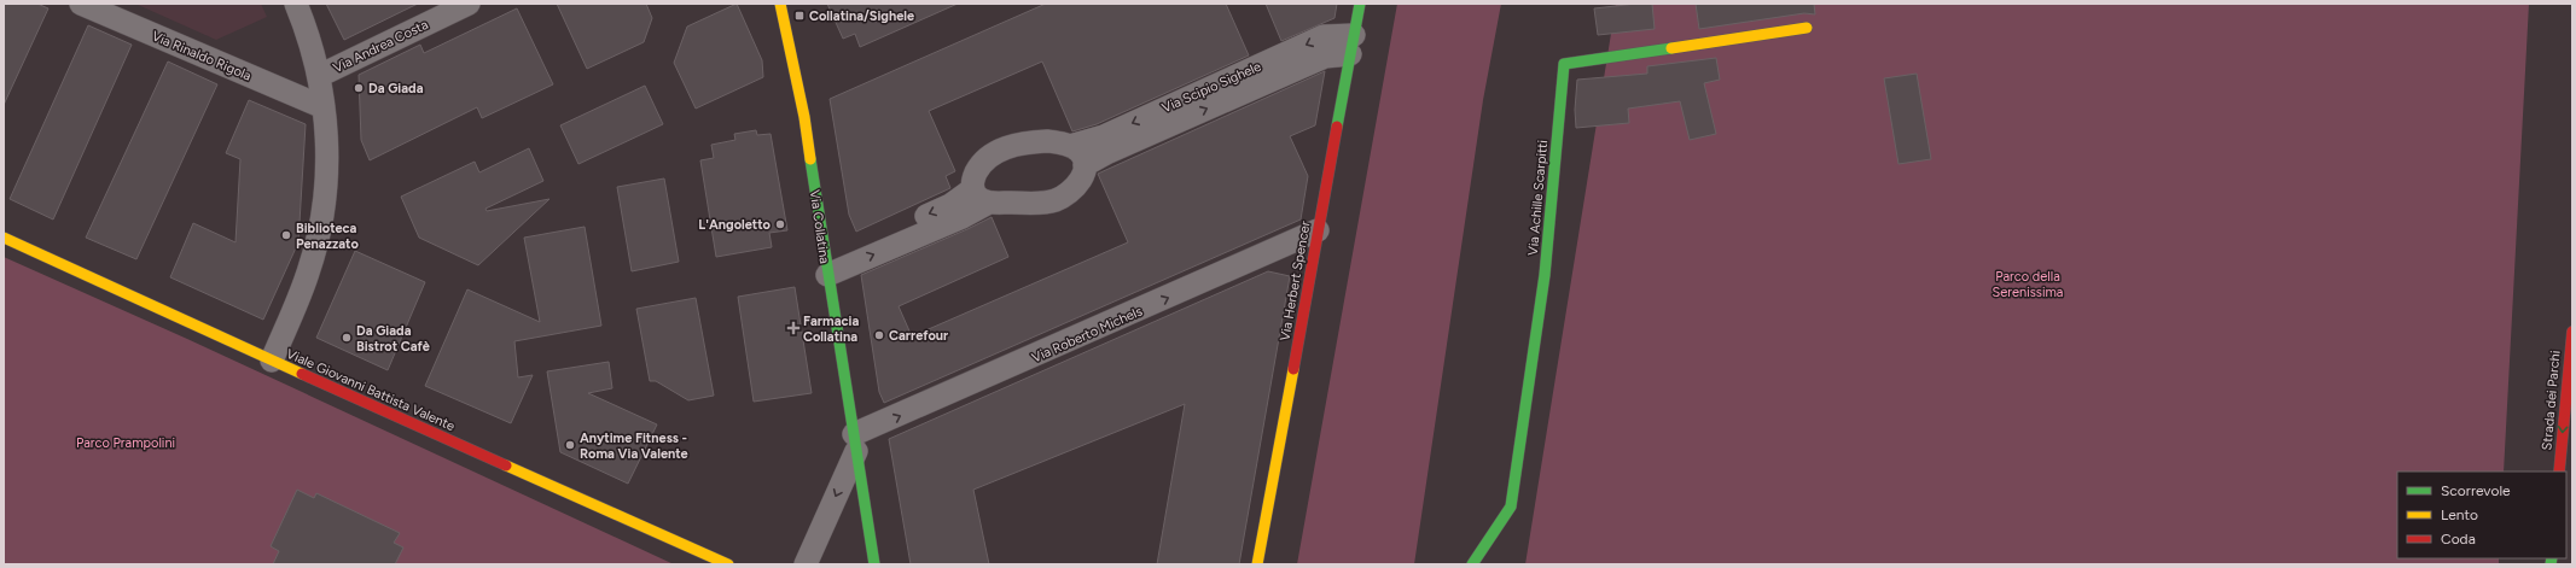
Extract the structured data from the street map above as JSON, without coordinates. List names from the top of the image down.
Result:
{
  "streets": {
    "main road": [
      "Via Achille Scarpitti",
      "Via Collatina",
      "Via Herbert Spencer",
      "Viale Giovanni Battista Valente",
      "Strada dei Parchi"
    ],
    "street": [
      "Via Andrea Costa",
      "Via Rinaldo Rigola",
      "Via Scipio Sighele",
      "Via Roberto Michels"
    ]
  },
  "crossings": [
    ["Via Scipio Sighele", "Via Herbert Spencer"],
    ["Via Collatina", "Via Roberto Michels"],
    ["Via Herbert Spencer", "Via Roberto Michels"]
  ],
  "one_way": ["Strada dei Parchi"],
  "parks": ["Parco della Serenissima", "Parco Prampolini"],
  "places": {
    "transit": ["Collatina/Sighele"],
    "other": [
      "Da Giada",
      "L'Angoletto",
      "Biblioteca Penazzato",
      "Carrefour",
      "Da Giada Bistrot Cafè",
      "Anytime Fitness - Roma Via Valente"
    ],
    "health": ["Farmacia Collatina"]
  },
  "legend": ["Scorrevole", "Lento", "Coda"]
}
